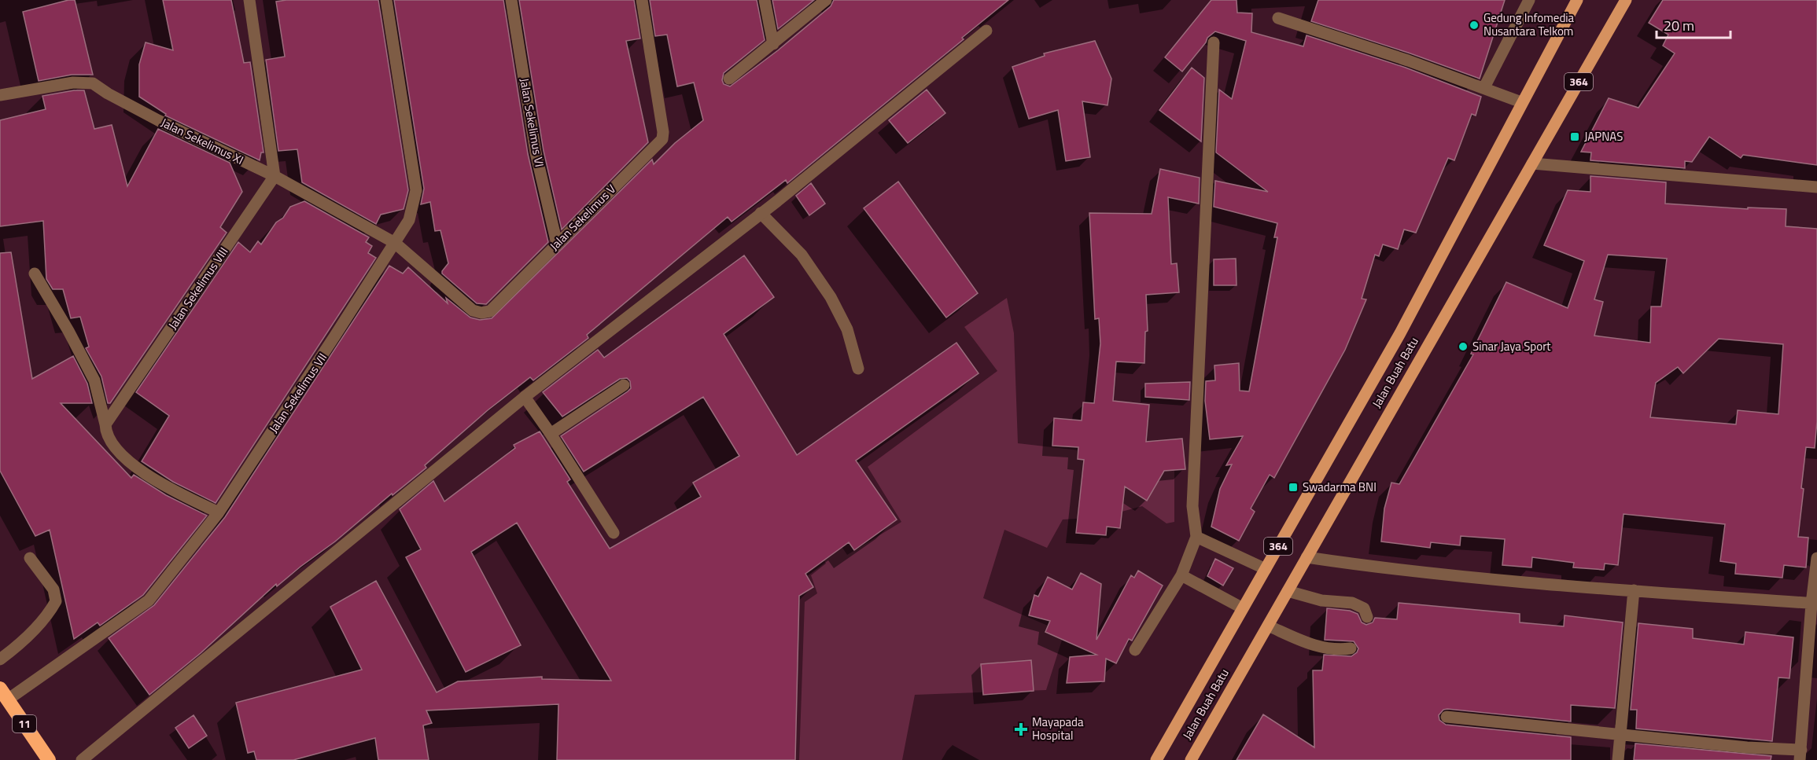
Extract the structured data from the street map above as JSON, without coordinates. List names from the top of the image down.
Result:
{
  "streets": {
    "highway": ["11"],
    "main road": ["364", "Jalan Buah Batu"],
    "street": [
      "Jalan Sekelimus VI",
      "Jalan Sekelimus XI",
      "Jalan Sekelimus V",
      "Jalan Sekelimus VIII",
      "Jalan Sekelimus VII"
    ]
  },
  "crossings": [
    ["Jalan Sekelimus VI", "Jalan Sekelimus V"],
    ["Jalan Sekelimus XI", "Jalan Sekelimus V"],
    ["Jalan Sekelimus XI", "Jalan Sekelimus VIII"],
    ["Jalan Sekelimus XI", "Jalan Sekelimus VII"],
    ["Jalan Sekelimus V", "Jalan Sekelimus VII"],
    ["Jalan Sekelimus VII", "11"]
  ],
  "places": {
    "other": ["Gedung Infomedia Nusantara Telkom", "Sinar Jaya Sport"],
    "transit": ["JAPNAS", "Swadarma BNI"],
    "health": ["Mayapada Hospital"]
  },
  "scale_bar": "20 m"
}
